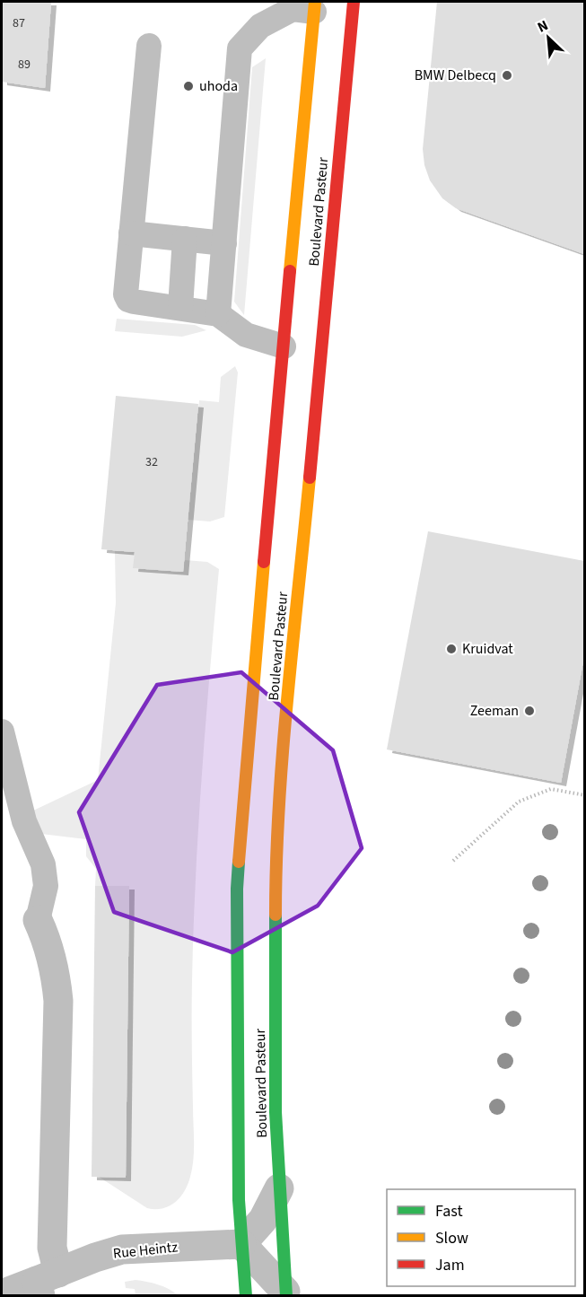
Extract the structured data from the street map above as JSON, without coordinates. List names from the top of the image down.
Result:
{
  "streets": {
    "street": ["Boulevard Pasteur", "Rue Heintz"]
  },
  "crossings": [
    ["Boulevard Pasteur", "Rue Heintz"]
  ],
  "places": [
    "BMW Delbecq",
    "uhoda",
    "Kruidvat",
    "Zeeman"
  ],
  "house_numbers": ["87", "89", "32"],
  "legend": ["Fast", "Slow", "Jam"],
  "north": "top left"
}
